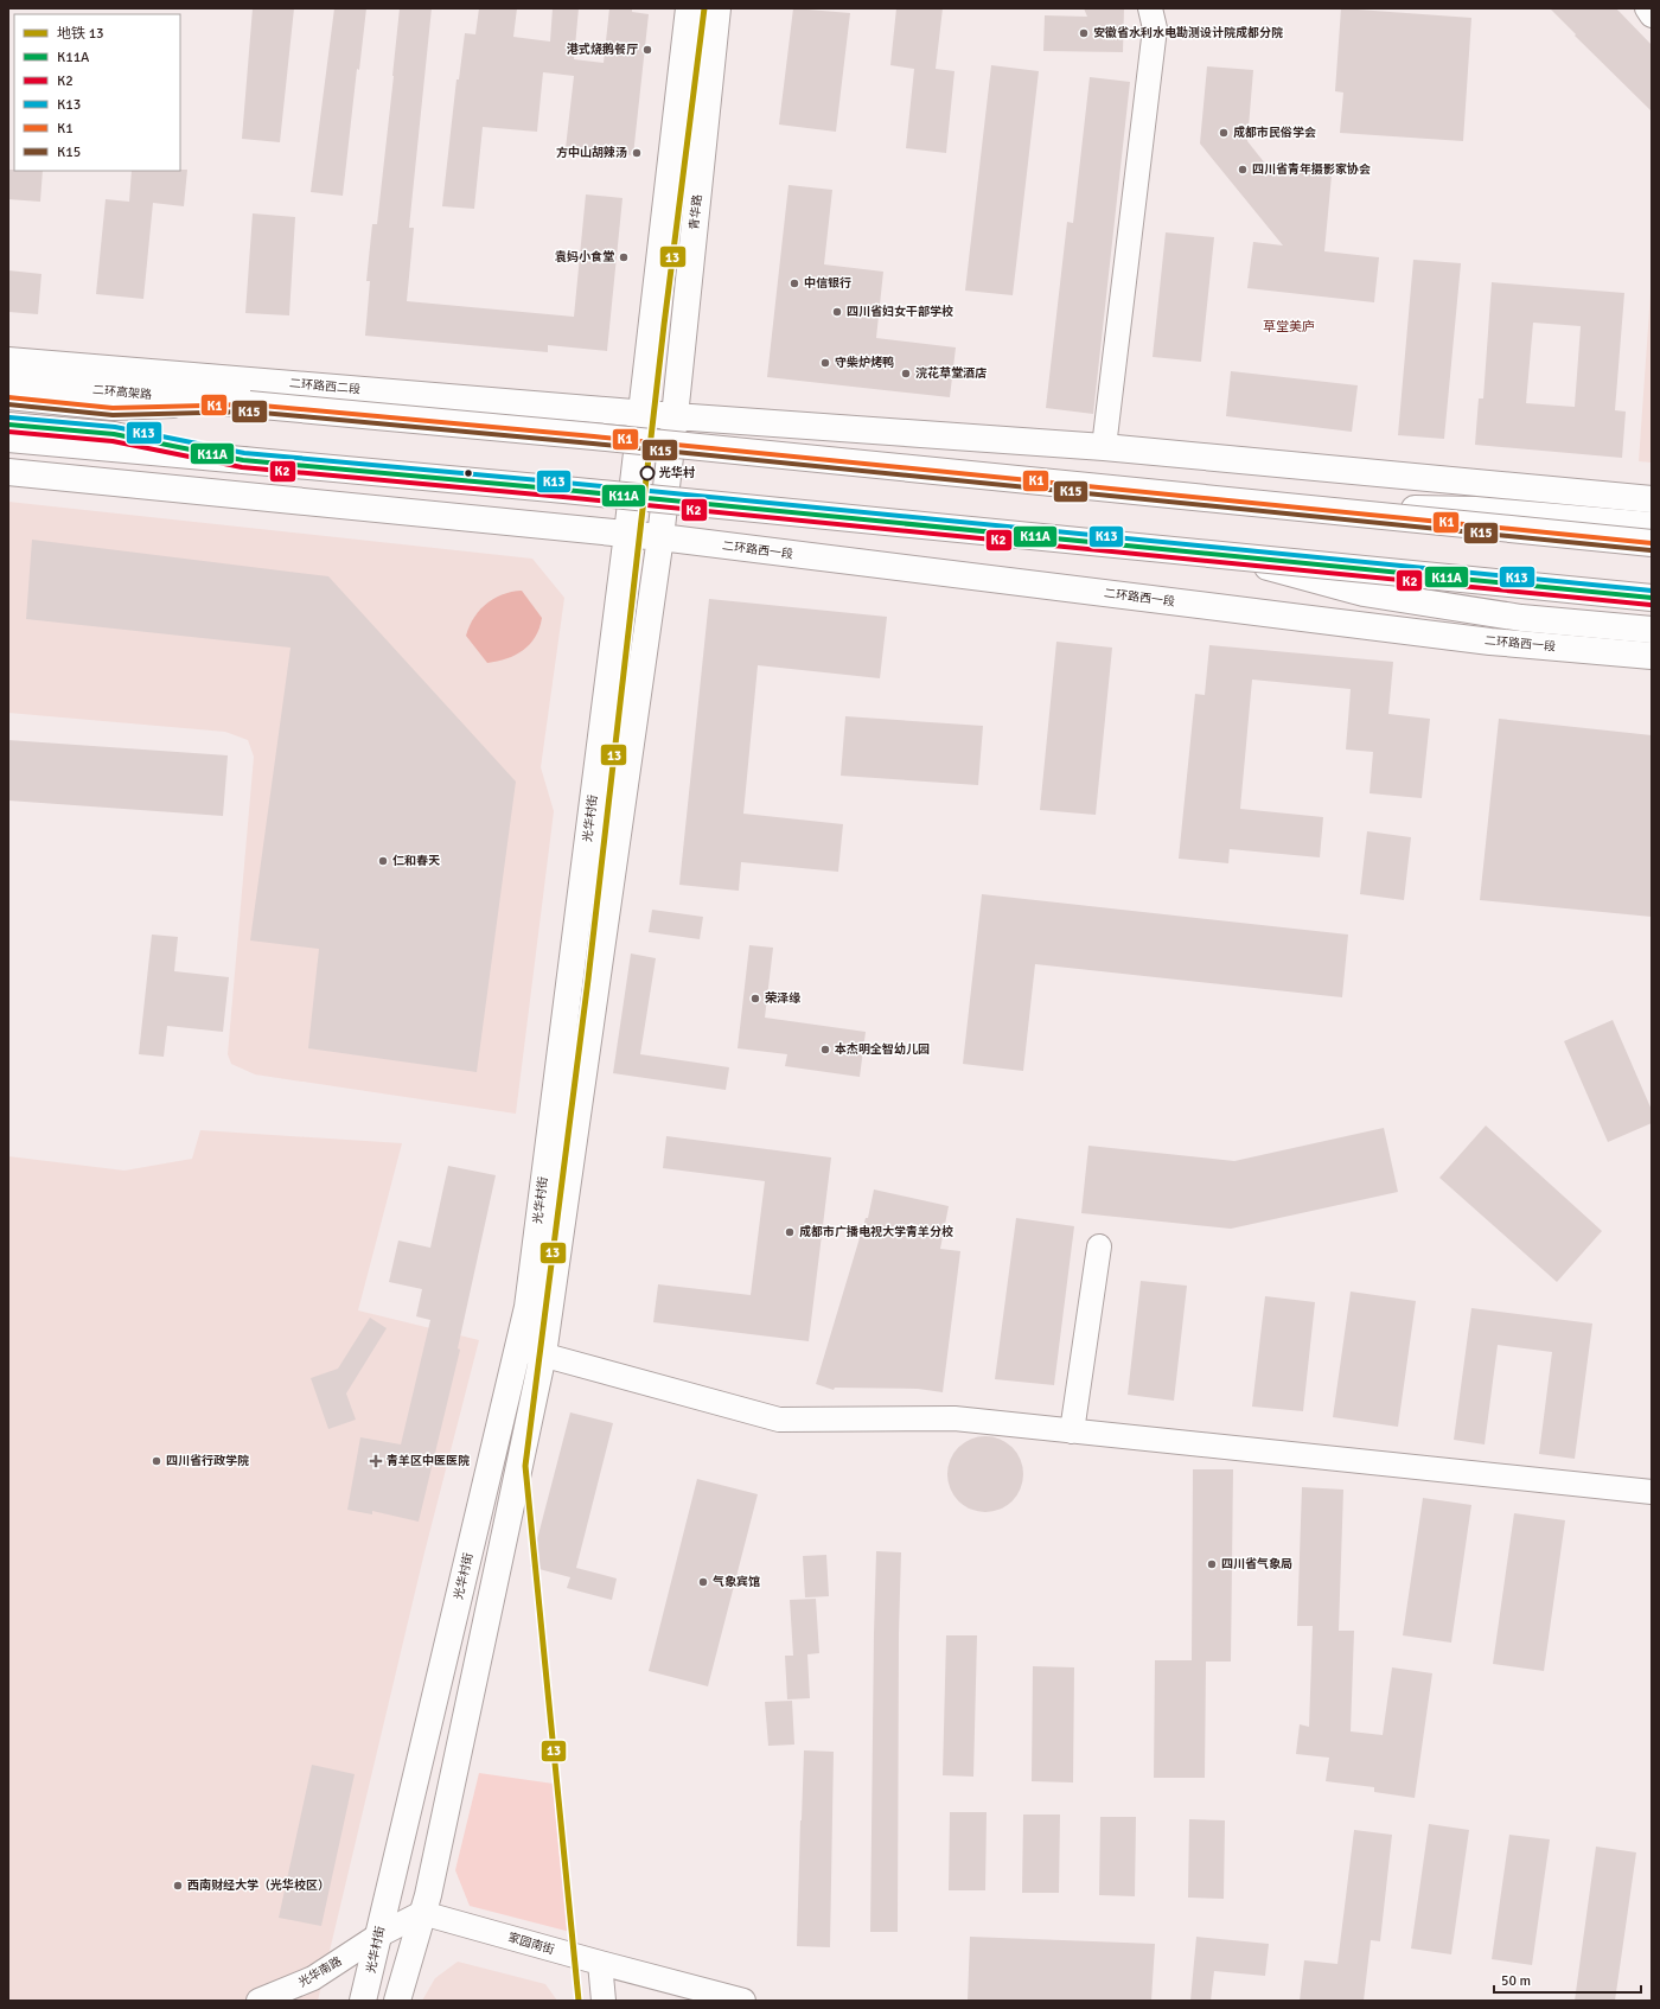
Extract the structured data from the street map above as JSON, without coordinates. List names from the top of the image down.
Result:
{
  "streets": {
    "main road": [
      "青华路",
      "二环路西二段",
      "二环高架路",
      "二环路西一段",
      "光华村街"
    ],
    "street": ["家园南街", "光华南路"]
  },
  "crossings": [
    ["青华路", "光华村街"],
    ["二环路西二段", "光华村街"],
    ["二环路西一段", "光华村街"],
    ["光华村街", "家园南街"],
    ["光华村街", "光华南路"]
  ],
  "districts": ["草堂美庐"],
  "places": {
    "other": [
      "安徽省水利水电勘测设计院成都分院",
      "港式烧鹅餐厅",
      "成都市民俗学会",
      "方中山胡辣汤",
      "四川省青年摄影家协会",
      "袁妈小食堂",
      "中信银行",
      "四川省妇女干部学校",
      "守柴炉烤鸭",
      "浣花草堂酒店",
      "光华村",
      "仁和春天",
      "荣泽缘",
      "本杰明全智幼儿园",
      "成都市广播电视大学青羊分校",
      "四川省行政学院",
      "四川省气象局",
      "气象宾馆",
      "西南财经大学（光华校区）"
    ],
    "health": ["青羊区中医医院"]
  },
  "lines": [
    "metro line 13",
    "transit line K1",
    "transit line K15",
    "transit line K13",
    "transit line K11A",
    "transit line K2"
  ],
  "legend": [
    "地铁 13",
    "K11A",
    "K2",
    "K13",
    "K1",
    "K15"
  ],
  "scale_bar": "50 m"
}
